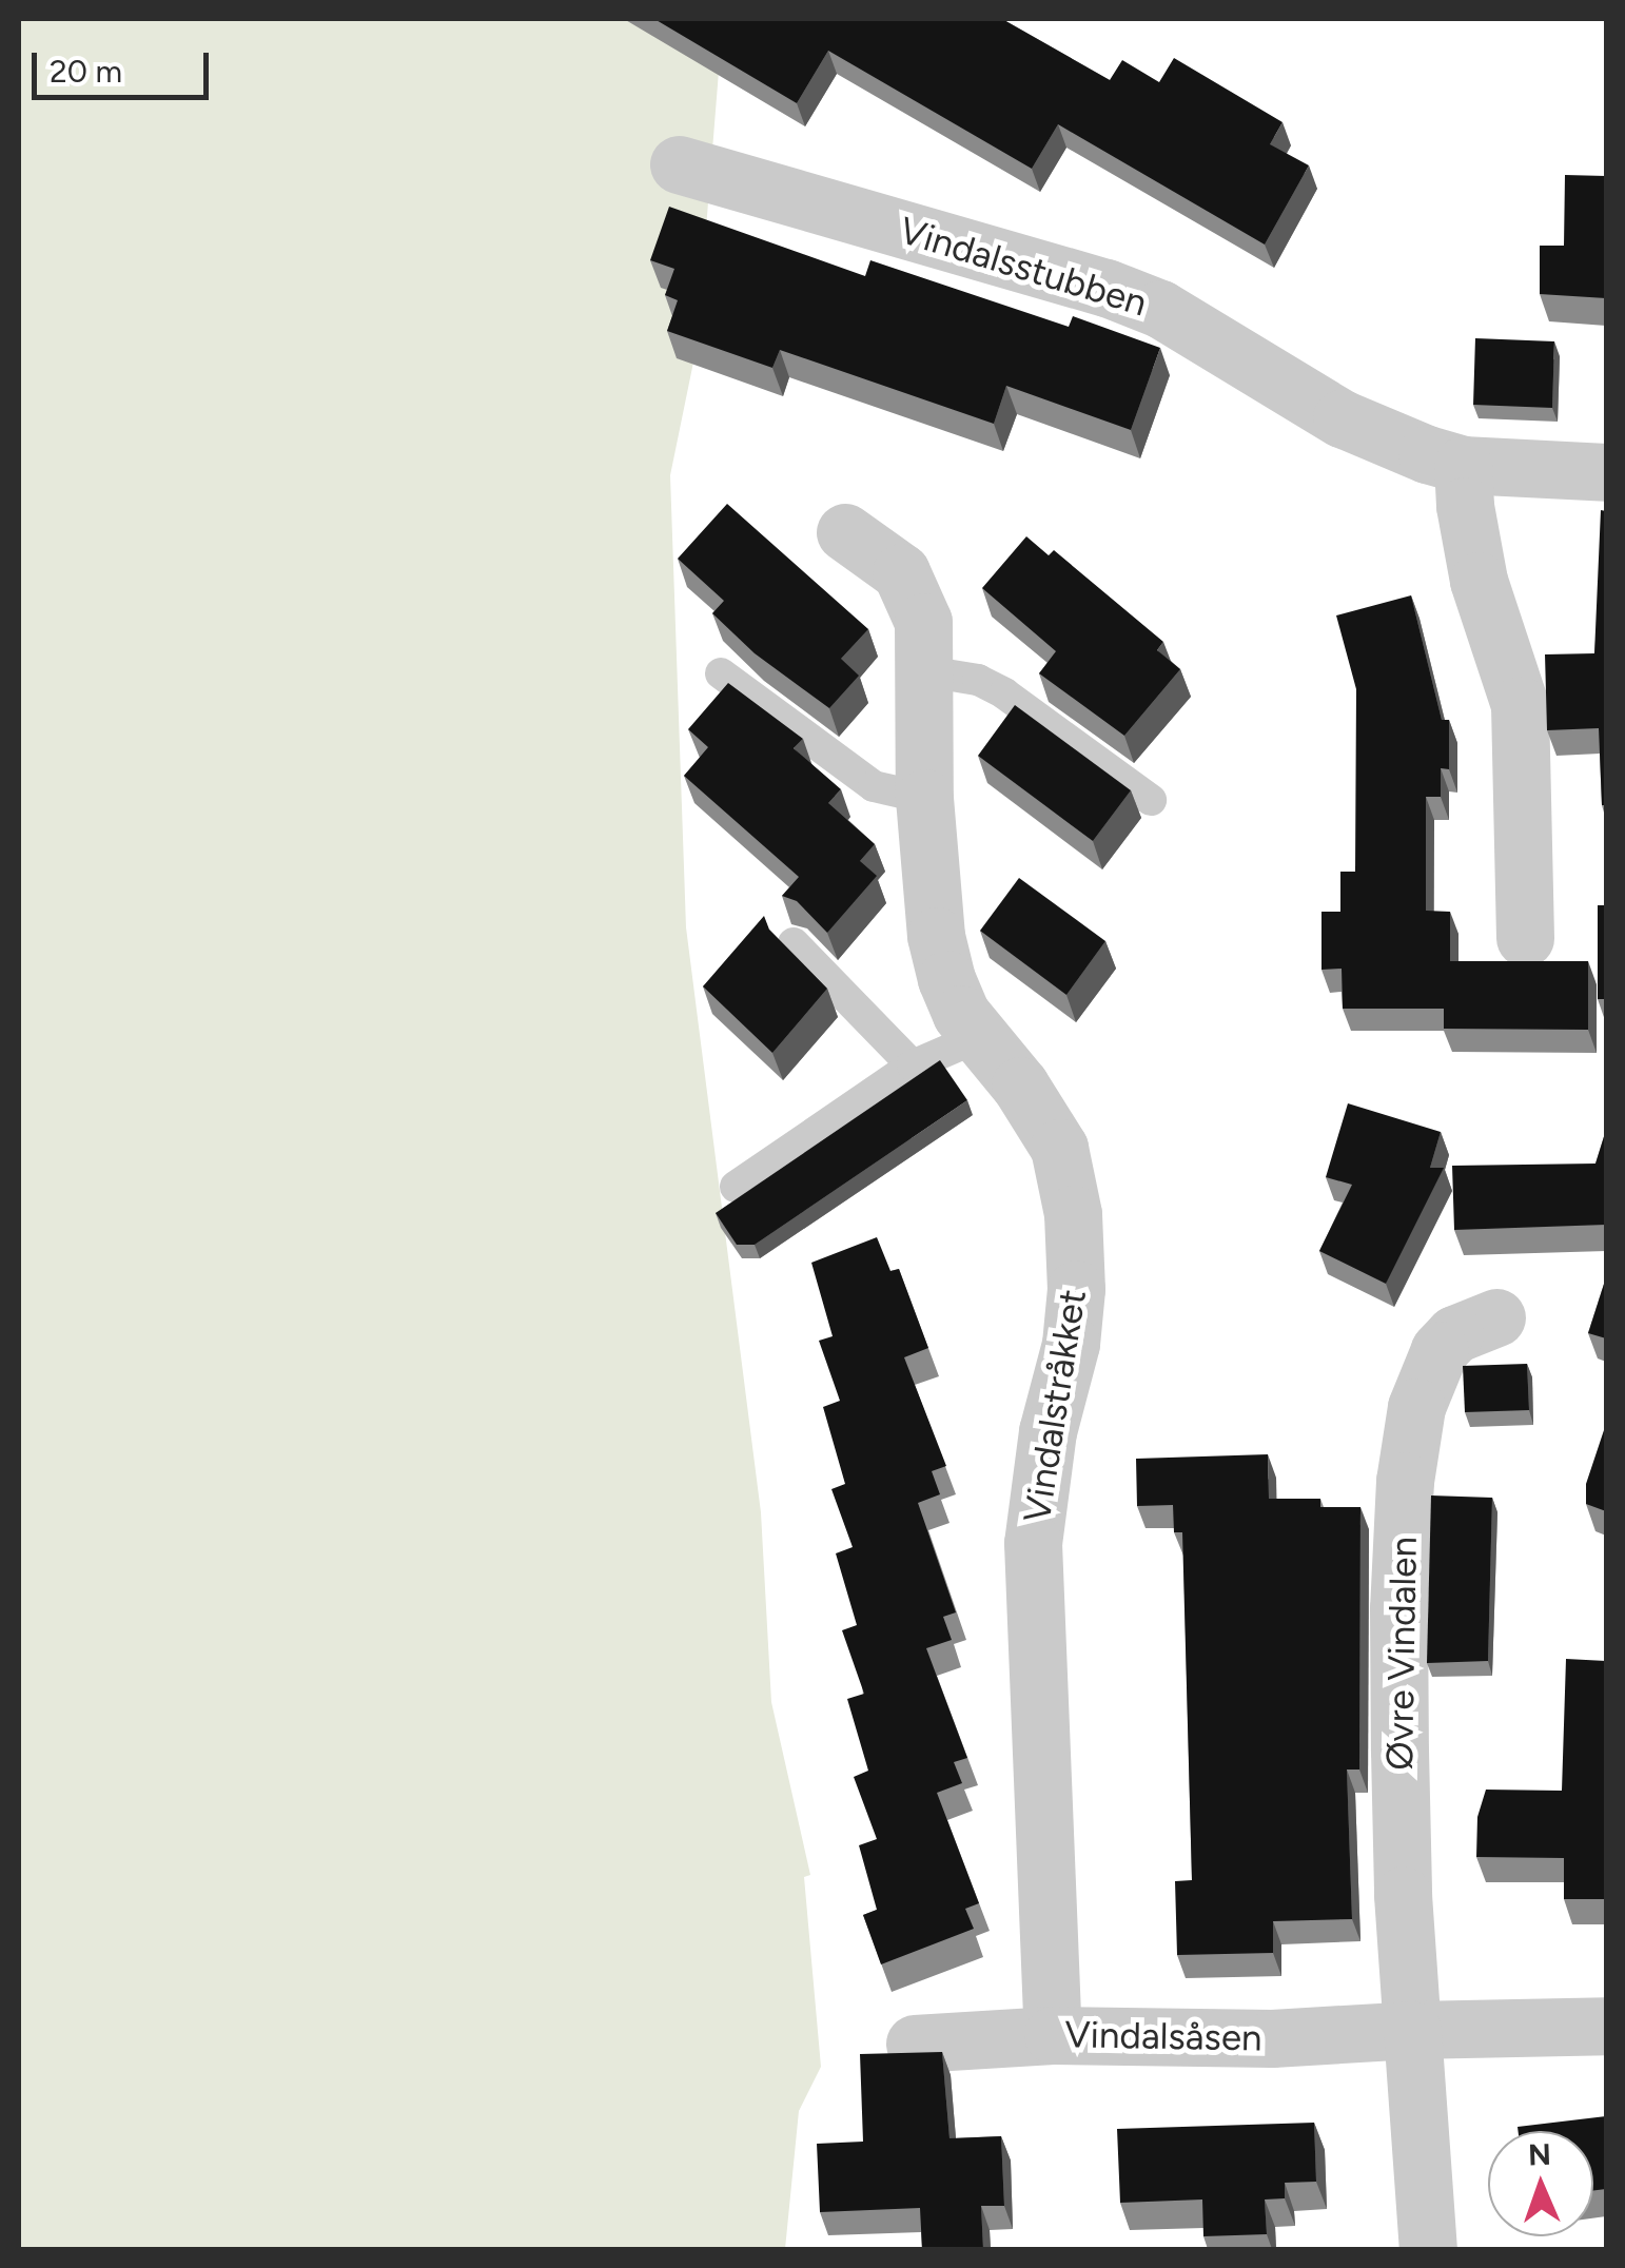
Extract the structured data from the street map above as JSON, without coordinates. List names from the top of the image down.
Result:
{
  "streets": {
    "street": [
      "Vindalsstubben",
      "Vindalstråkket",
      "Øvre Vindalen",
      "Vindalsåsen"
    ]
  },
  "crossings": [
    ["Vindalstråkket", "Vindalsåsen"],
    ["Øvre Vindalen", "Vindalsåsen"]
  ],
  "scale_bar": "20 m",
  "north": "top"
}
